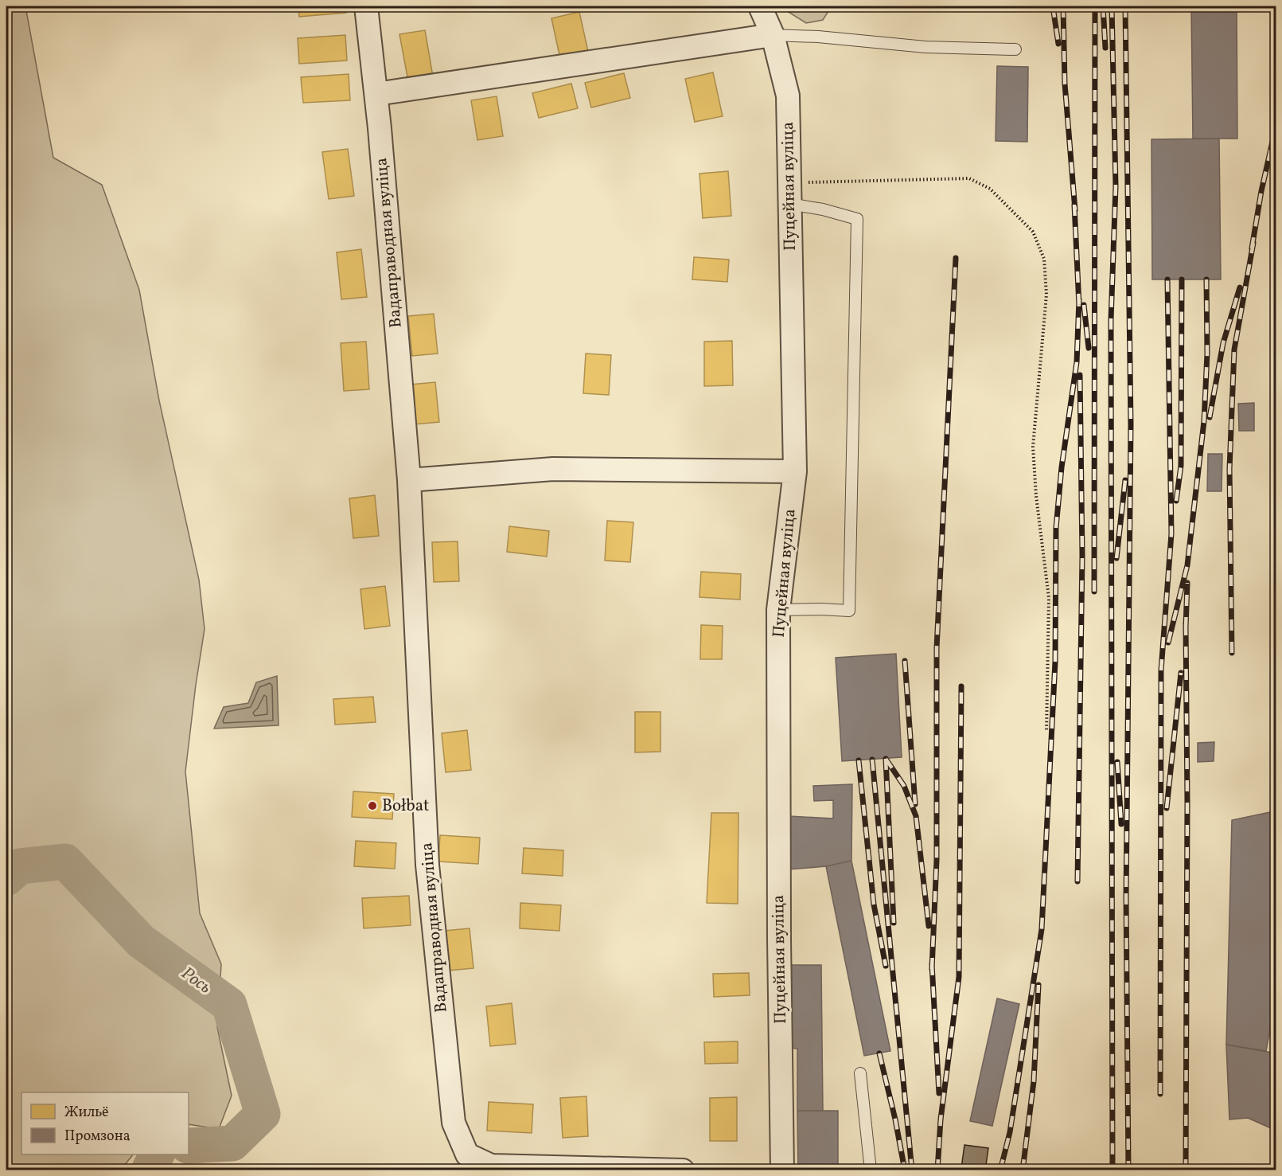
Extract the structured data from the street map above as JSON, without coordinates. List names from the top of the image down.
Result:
{
  "streets": {
    "street": ["Пуцейная вуліца", "Вадаправодная вуліца"]
  },
  "water": ["Рось"],
  "places": ["Bołbat"],
  "legend": ["Жильё", "Промзона"]
}
